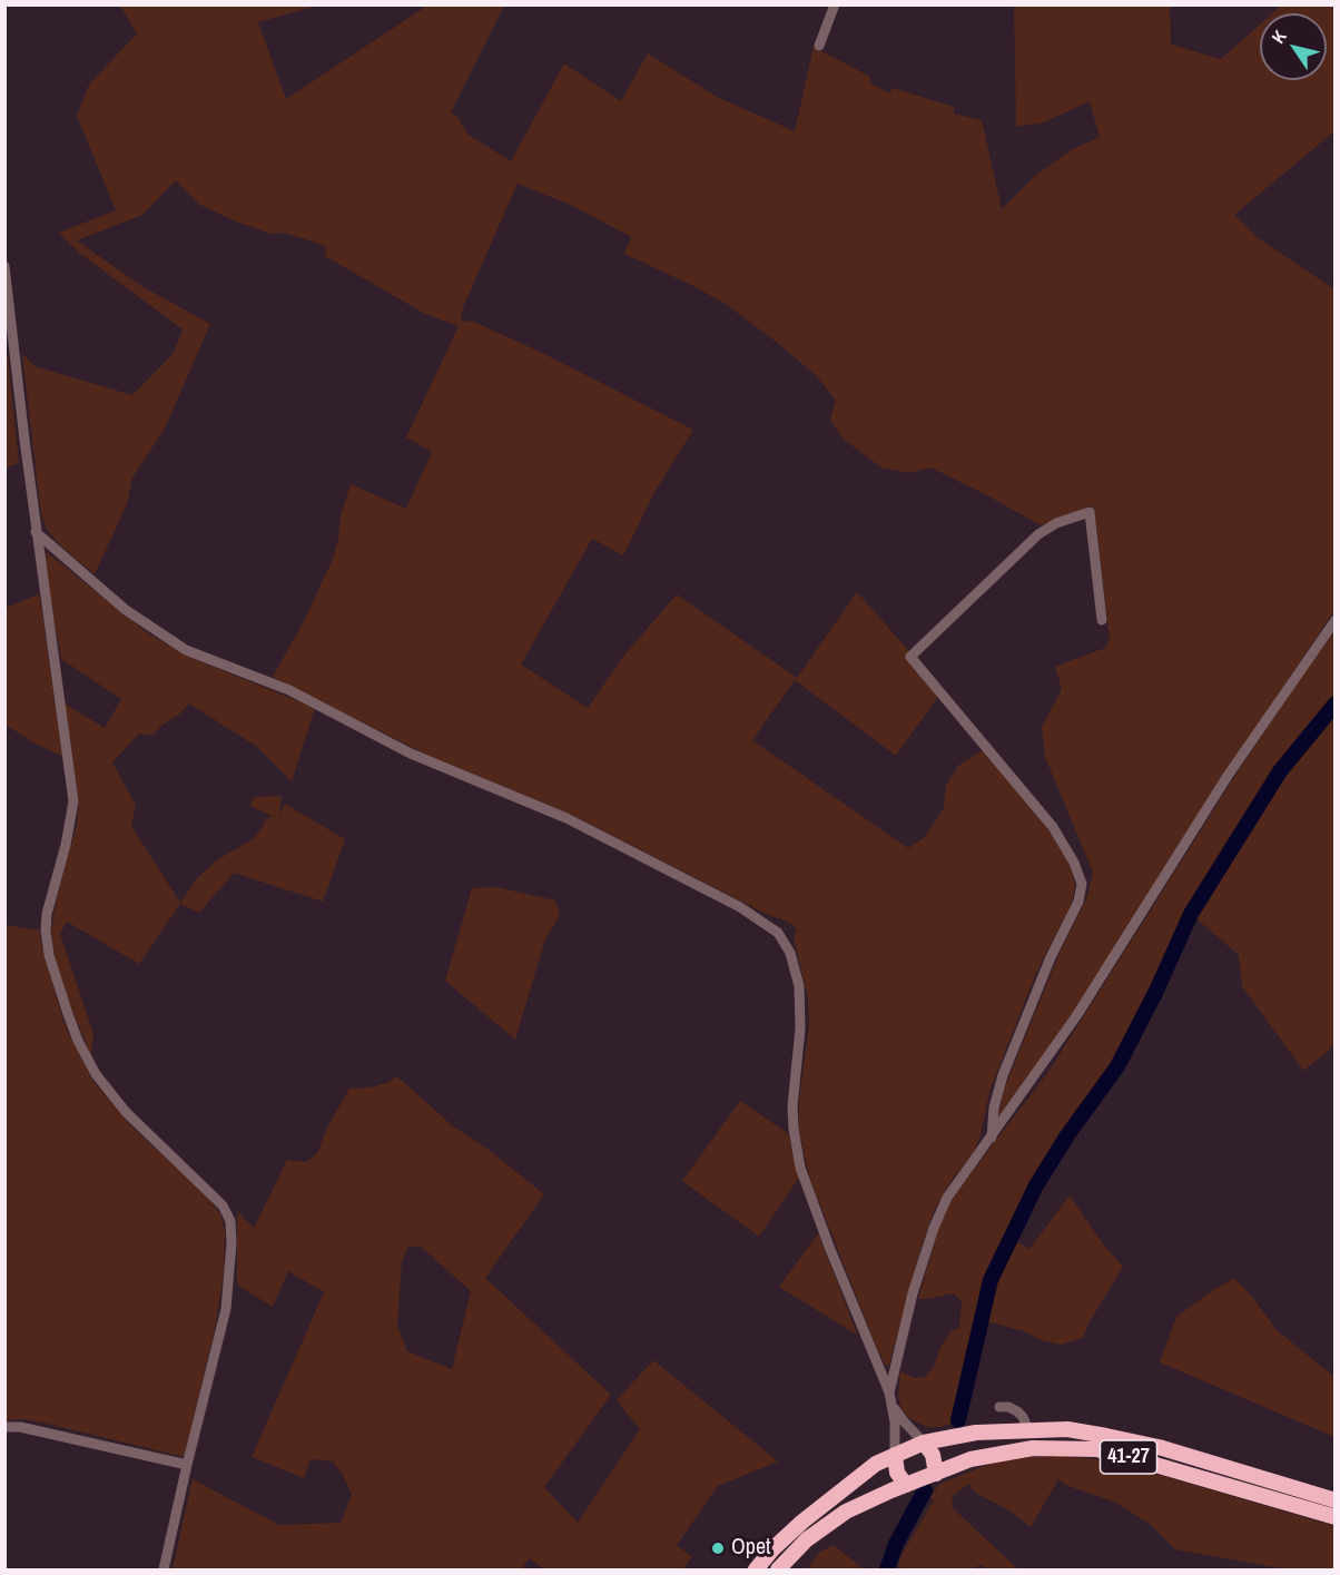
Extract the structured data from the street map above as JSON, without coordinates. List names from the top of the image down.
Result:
{
  "streets": {
    "highway": ["41-27"]
  },
  "places": ["Opet"],
  "north": "top left"
}
